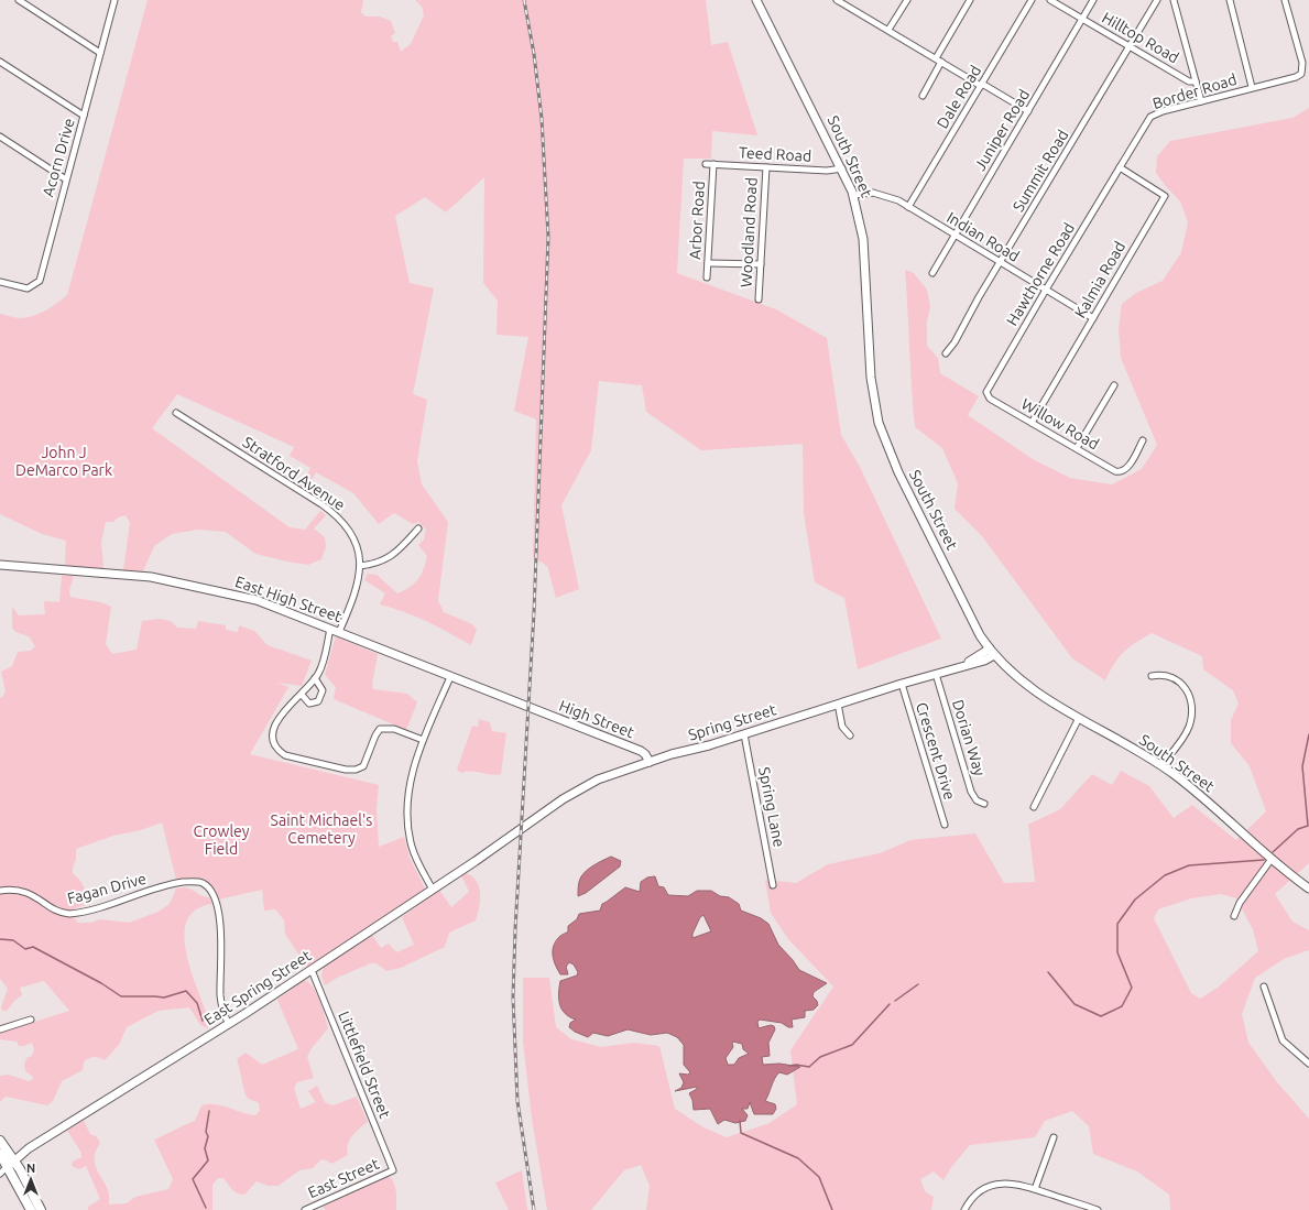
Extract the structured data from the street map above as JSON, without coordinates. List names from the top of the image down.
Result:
{
  "streets": {
    "main road": [
      "South Street",
      "East High Street",
      "High Street",
      "Spring Street",
      "East Spring Street"
    ],
    "street": [
      "Hilltop Road",
      "Border Road",
      "Dale Road",
      "Juniper Road",
      "Teed Road",
      "Acorn Drive",
      "Summit Road",
      "Arbor Road",
      "Woodland Road",
      "Indian Road",
      "Hawthorne Road",
      "Kalmia Road",
      "Willow Road",
      "Stratford Avenue",
      "Dorian Way",
      "Crescent Drive",
      "Spring Lane",
      "Fagan Drive",
      "Littlefield Street",
      "East Street"
    ]
  },
  "crossings": [
    ["Hilltop Road", "Juniper Road"],
    ["Hilltop Road", "Summit Road"],
    ["Border Road", "Hawthorne Road"],
    ["Border Road", "Kalmia Road"],
    ["Dale Road", "Indian Road"],
    ["Juniper Road", "Indian Road"],
    ["Teed Road", "South Street"],
    ["Teed Road", "Arbor Road"],
    ["Teed Road", "Woodland Road"],
    ["South Street", "Indian Road"],
    ["South Street", "Spring Street"],
    ["Summit Road", "Indian Road"],
    ["Indian Road", "Hawthorne Road"],
    ["Indian Road", "Kalmia Road"],
    ["Hawthorne Road", "Kalmia Road"],
    ["Hawthorne Road", "Willow Road"],
    ["Kalmia Road", "Willow Road"],
    ["Stratford Avenue", "East High Street"],
    ["East High Street", "High Street"],
    ["High Street", "Spring Street"],
    ["Spring Street", "Dorian Way"],
    ["Spring Street", "Crescent Drive"],
    ["Spring Street", "Spring Lane"],
    ["Spring Street", "East Spring Street"],
    ["Fagan Drive", "East Spring Street"],
    ["East Spring Street", "Littlefield Street"],
    ["Littlefield Street", "East Street"]
  ],
  "parks": ["John J DeMarco Park", "Saint Michael's Cemetery", "Crowley Field"],
  "north": "top"
}
